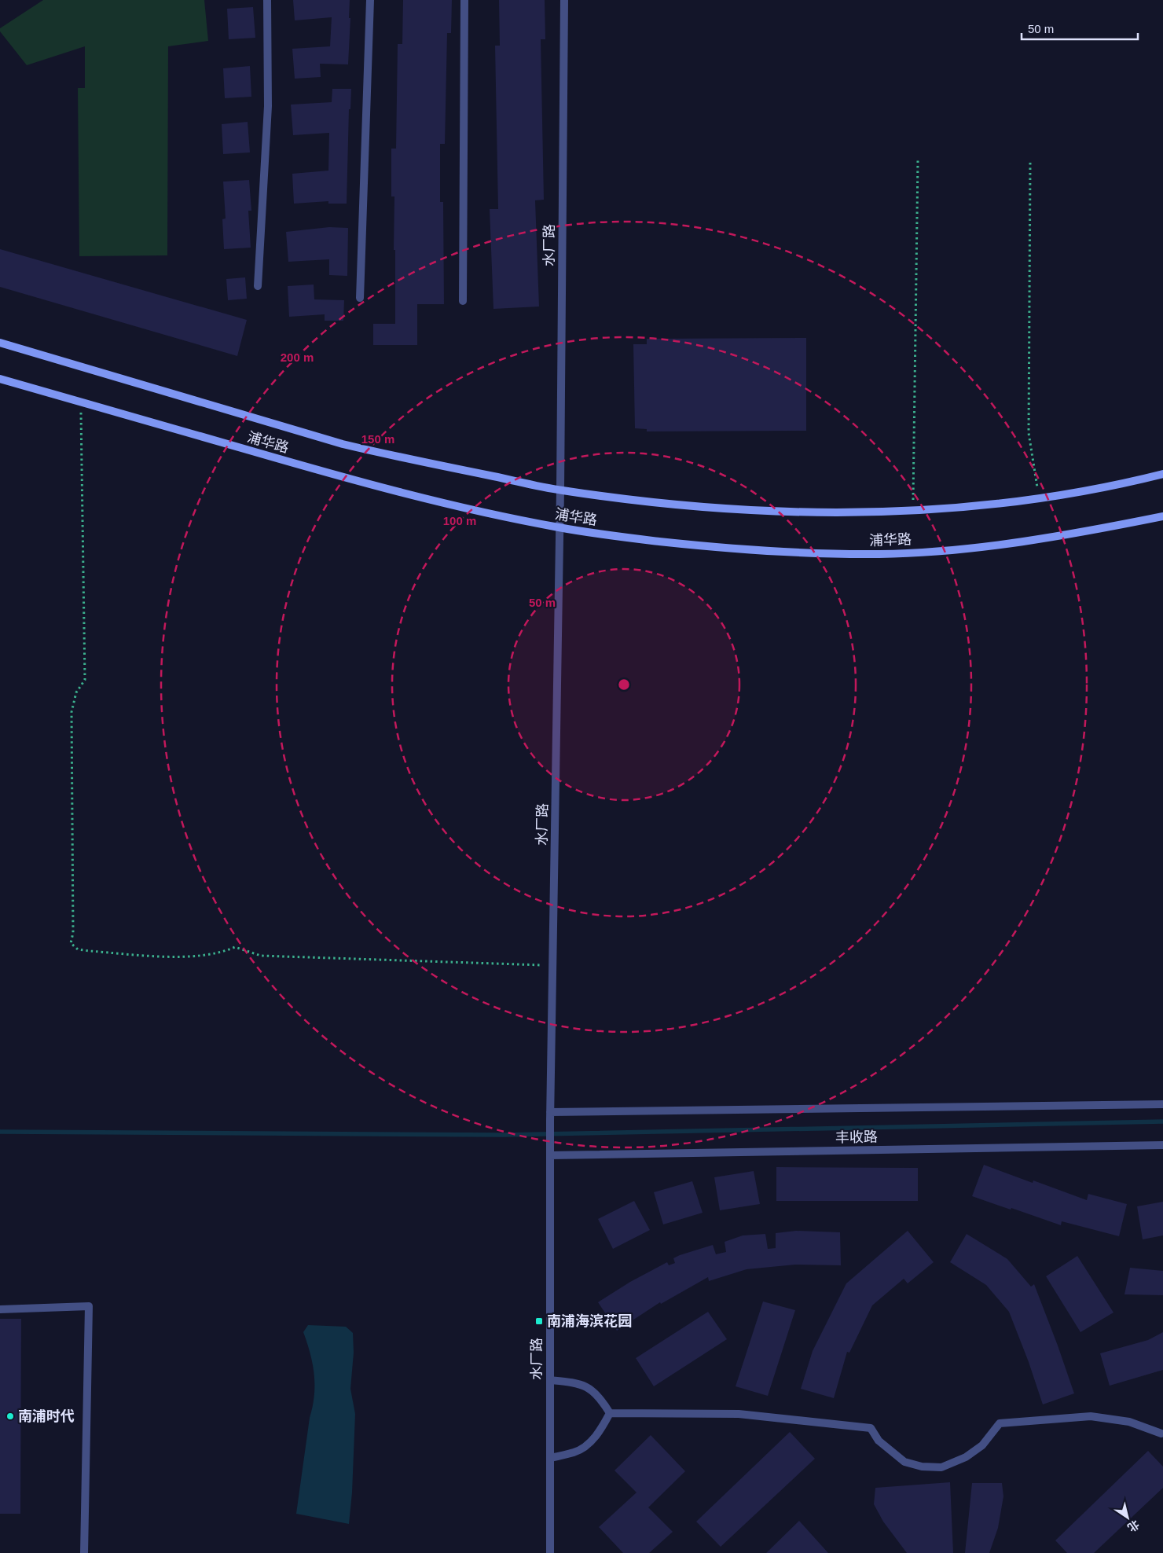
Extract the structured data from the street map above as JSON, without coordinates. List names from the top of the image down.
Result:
{
  "streets": {
    "main road": ["浦华路"],
    "street": ["水厂路", "丰收路"]
  },
  "crossings": [
    ["水厂路", "浦华路"],
    ["水厂路", "丰收路"]
  ],
  "places": {
    "transit": ["南浦海滨花园"],
    "other": ["南浦时代"]
  },
  "scale_bar": "50 m",
  "north": "bottom right",
  "rings": [
    "200 m",
    "150 m",
    "100 m",
    "50 m"
  ]
}
